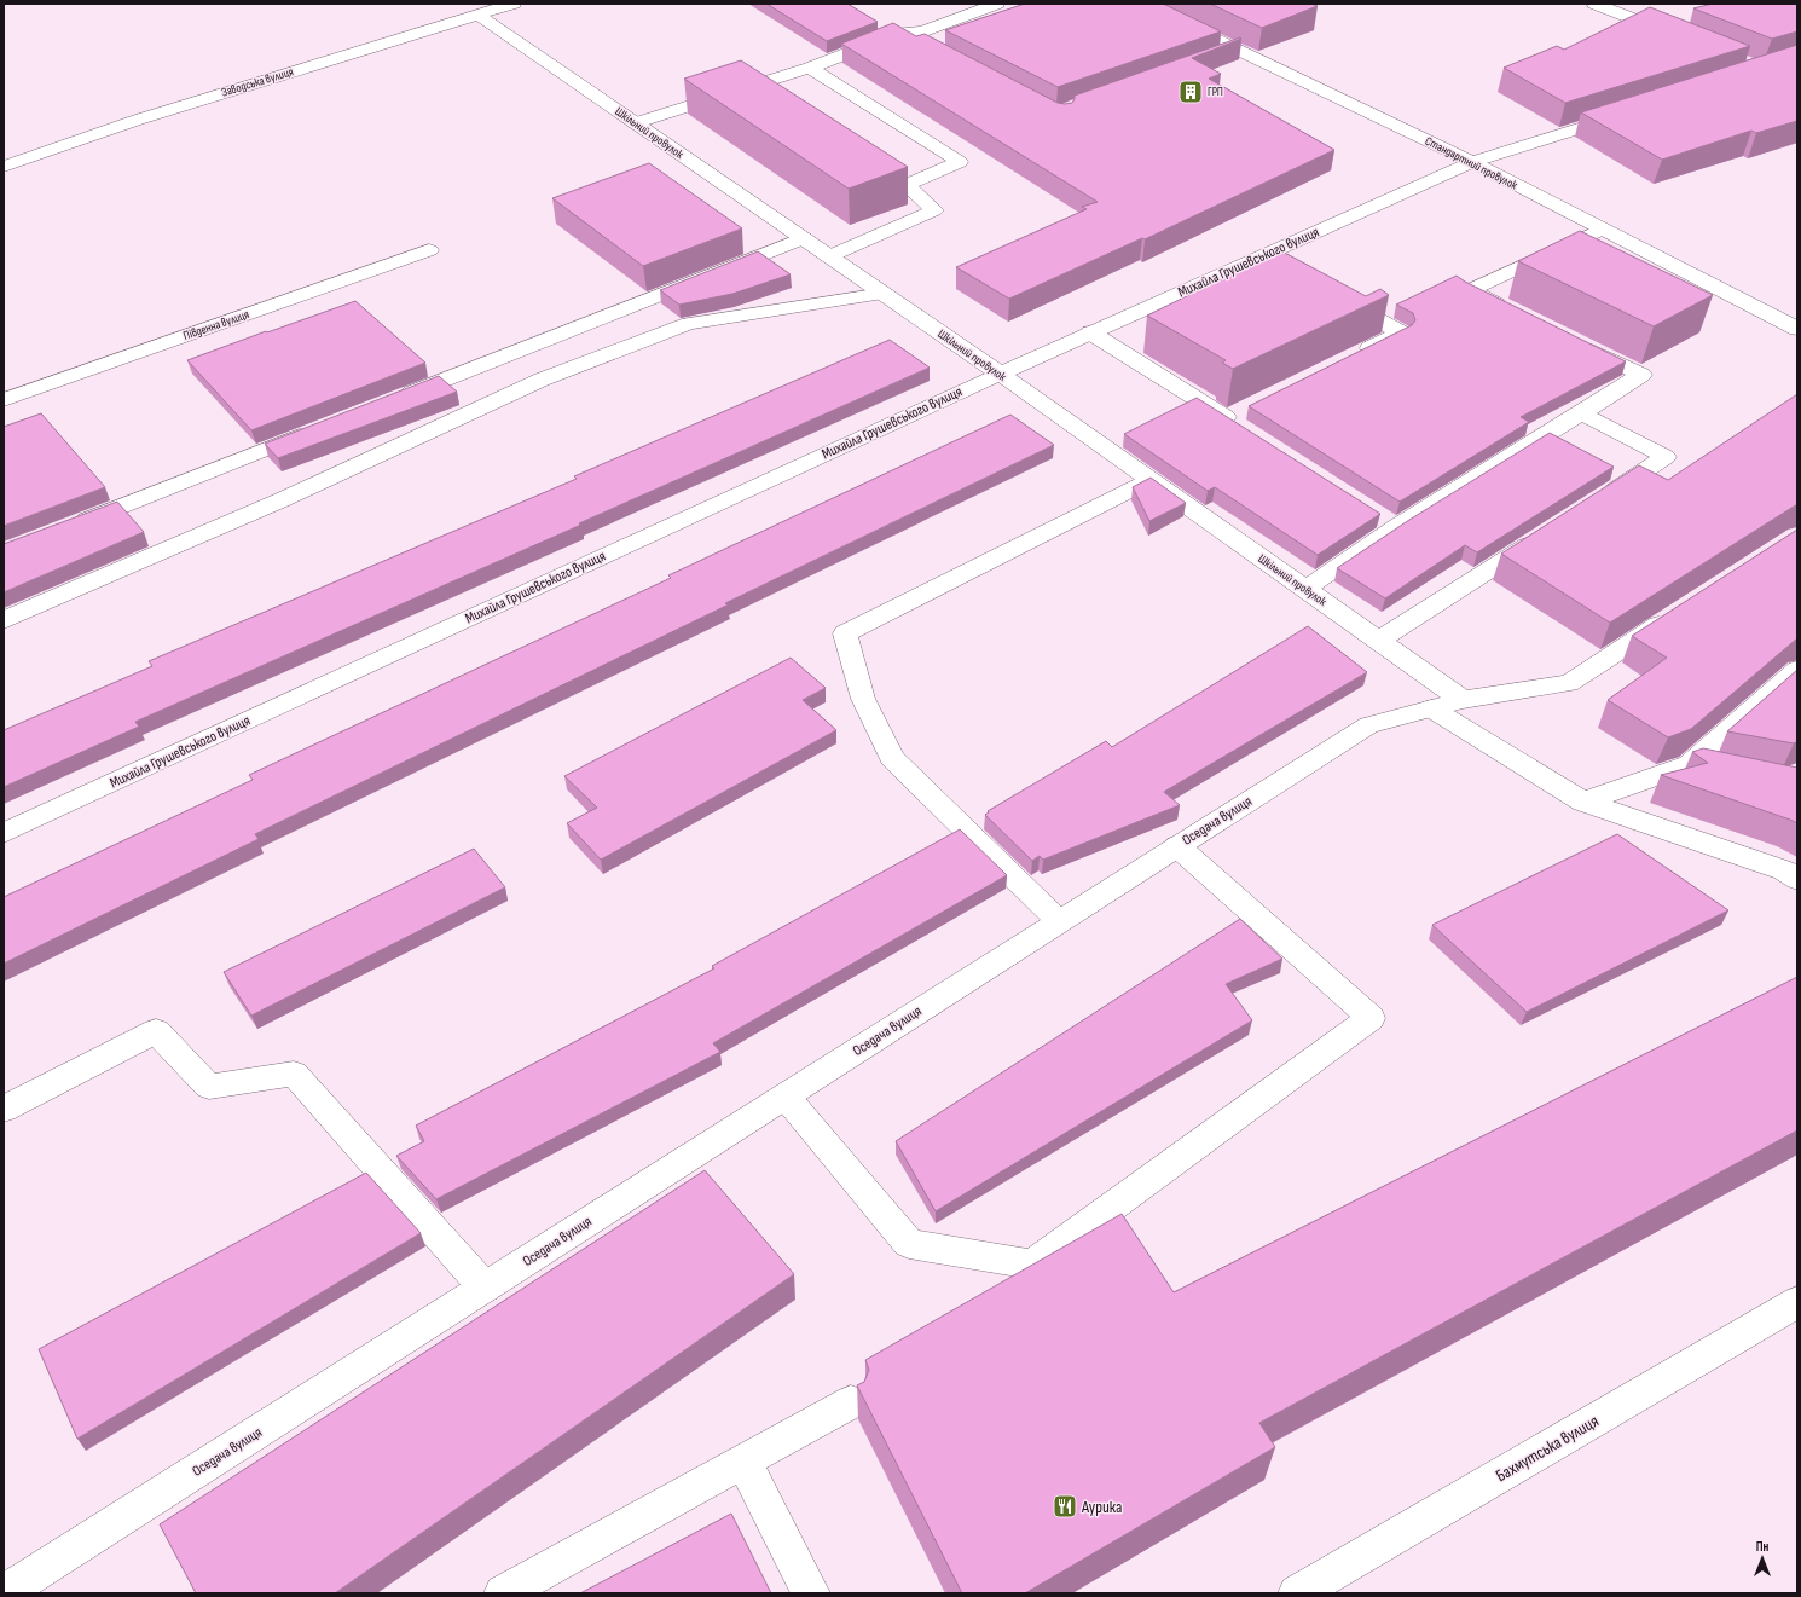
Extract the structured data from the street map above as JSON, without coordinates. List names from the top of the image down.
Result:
{
  "streets": {
    "street": [
      "Заводська вулиця",
      "Шкільний провулок",
      "Стандартний провулок",
      "Михайла Грушевського вулиця",
      "Південна вулиця",
      "Оседача вулиця",
      "Бахмутська вулиця"
    ]
  },
  "crossings": [
    ["Заводська вулиця", "Шкільний провулок"],
    ["Шкільний провулок", "Михайла Грушевського вулиця"],
    ["Шкільний провулок", "Оседача вулиця"],
    ["Стандартний провулок", "Михайла Грушевського вулиця"]
  ],
  "places": {
    "building": ["ГРП"],
    "restaurant": ["Аурика"]
  },
  "north": "top"
}
